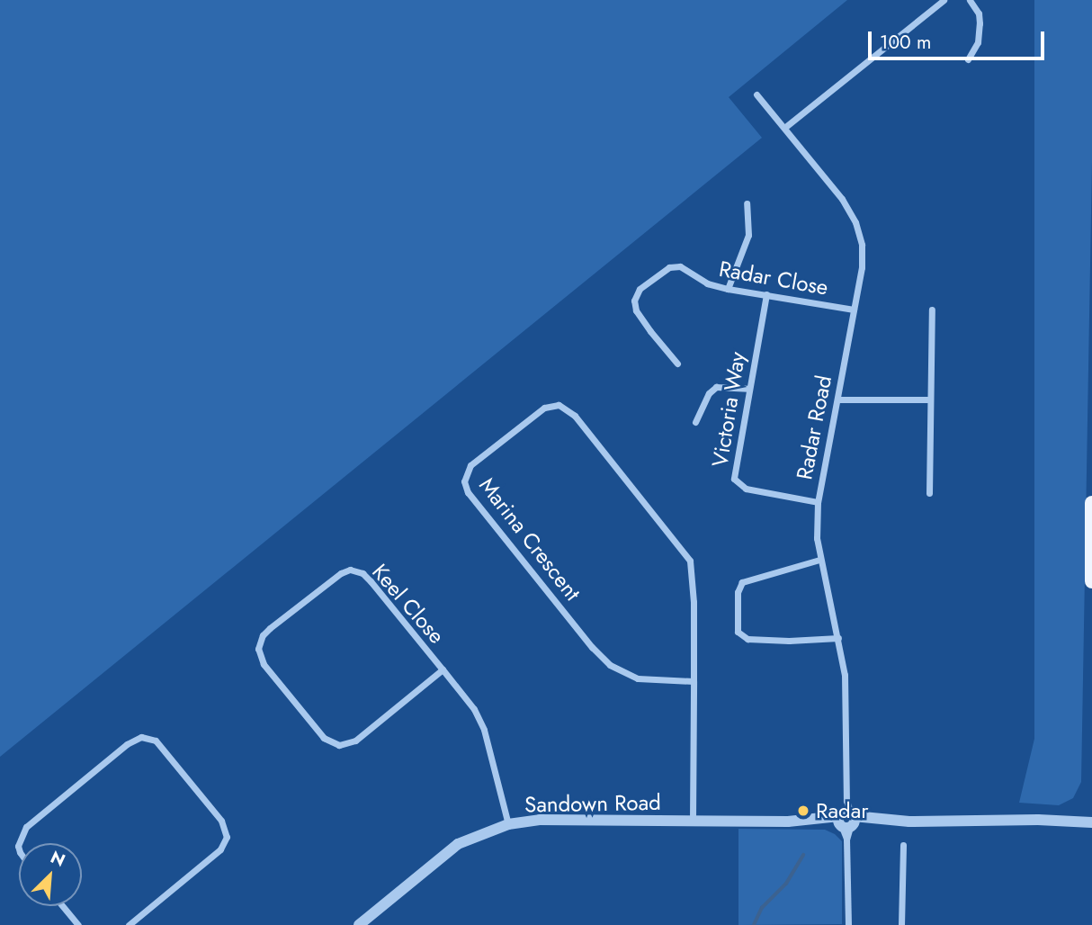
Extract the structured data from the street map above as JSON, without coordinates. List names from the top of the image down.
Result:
{
  "streets": {
    "street": [
      "Radar Close",
      "Victoria Way",
      "Radar Road",
      "Marina Crescent",
      "Keel Close",
      "Sandown Road"
    ]
  },
  "crossings": [
    ["Radar Close", "Victoria Way"],
    ["Radar Close", "Radar Road"],
    ["Victoria Way", "Radar Road"],
    ["Radar Road", "Sandown Road"],
    ["Marina Crescent", "Sandown Road"],
    ["Keel Close", "Sandown Road"]
  ],
  "places": ["Radar"],
  "scale_bar": "100 m",
  "north": "top right"
}
